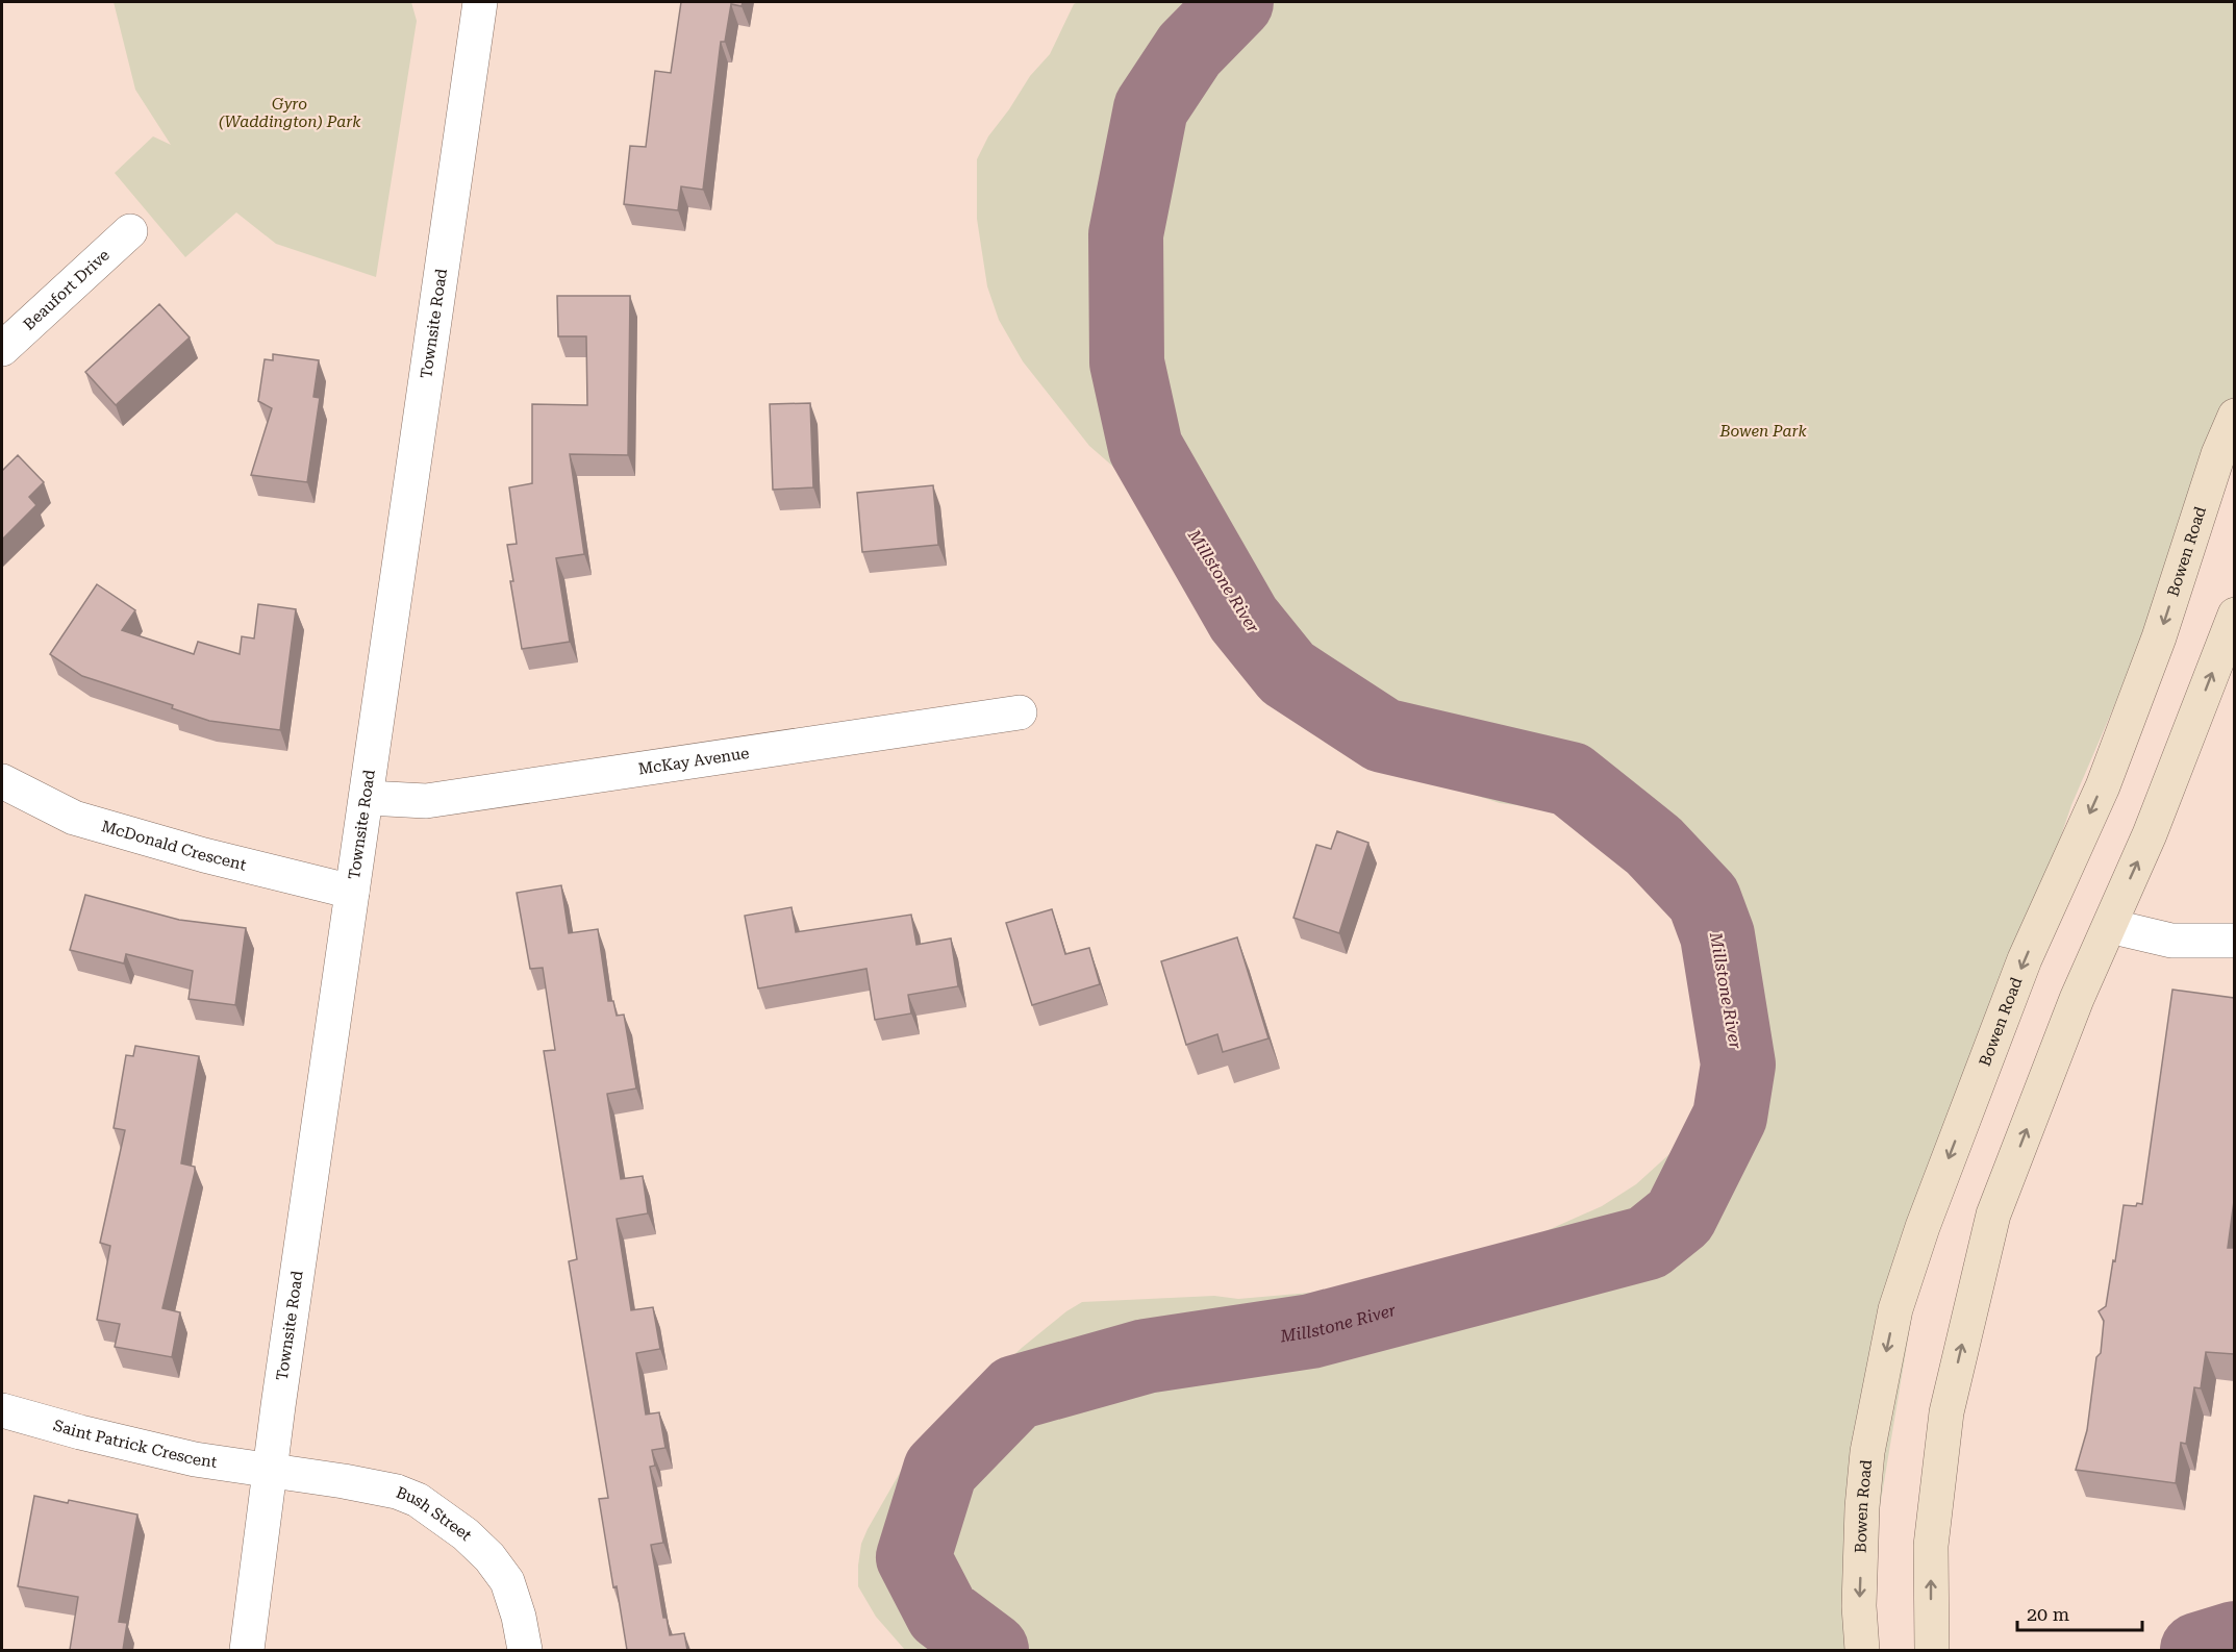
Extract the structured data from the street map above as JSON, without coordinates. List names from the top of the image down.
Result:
{
  "streets": {
    "main road": ["Bowen Road"],
    "street": [
      "Beaufort Drive",
      "Townsite Road",
      "McKay Avenue",
      "McDonald Crescent",
      "Saint Patrick Crescent",
      "Bush Street"
    ]
  },
  "crossings": [
    ["Townsite Road", "McKay Avenue"],
    ["Townsite Road", "McDonald Crescent"],
    ["Townsite Road", "Saint Patrick Crescent"],
    ["Townsite Road", "Bush Street"],
    ["Saint Patrick Crescent", "Bush Street"]
  ],
  "water": ["Millstone River"],
  "parks": ["Gyro (Waddington) Park", "Bowen Park"],
  "scale_bar": "20 m"
}
